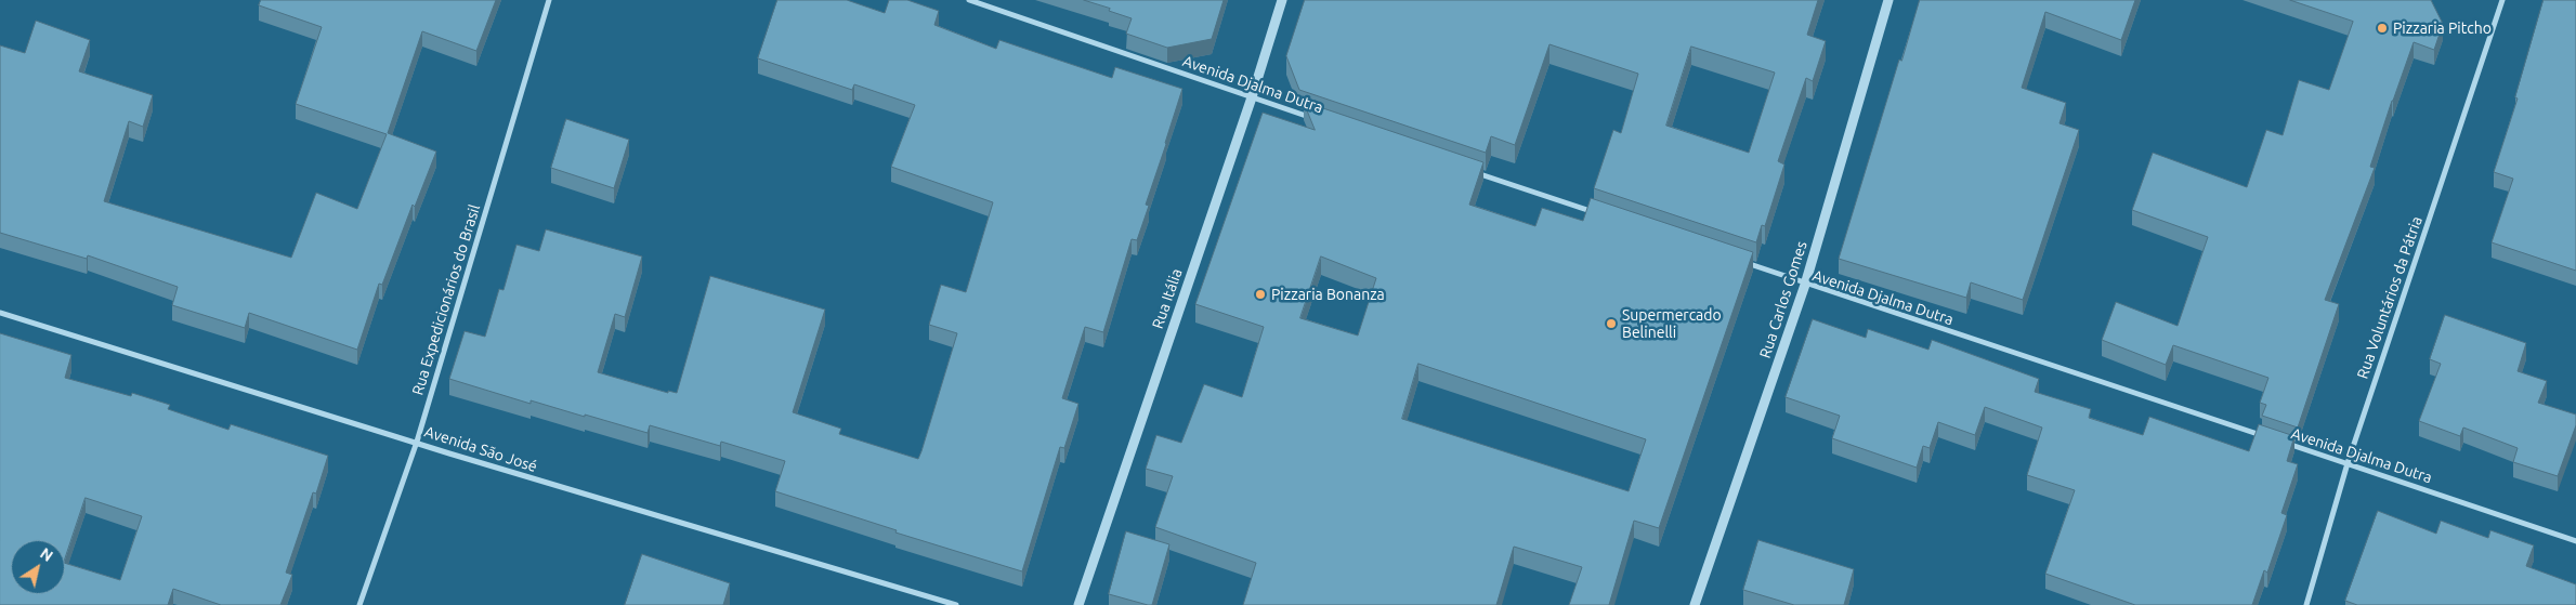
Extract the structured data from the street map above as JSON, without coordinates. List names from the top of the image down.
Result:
{
  "streets": {
    "street": [
      "Avenida Djalma Dutra",
      "Rua Voluntários da Pátria",
      "Rua Itália",
      "Rua Expedicionários do Brasil",
      "Rua Carlos Gomes",
      "Avenida São José"
    ]
  },
  "crossings": [
    ["Avenida Djalma Dutra", "Rua Voluntários da Pátria"],
    ["Avenida Djalma Dutra", "Rua Itália"],
    ["Avenida Djalma Dutra", "Rua Carlos Gomes"],
    ["Rua Expedicionários do Brasil", "Avenida São José"]
  ],
  "places": ["Pizzaria Pitcho", "Pizzaria Bonanza", "Supermercado Belinelli"],
  "north": "top right"
}
